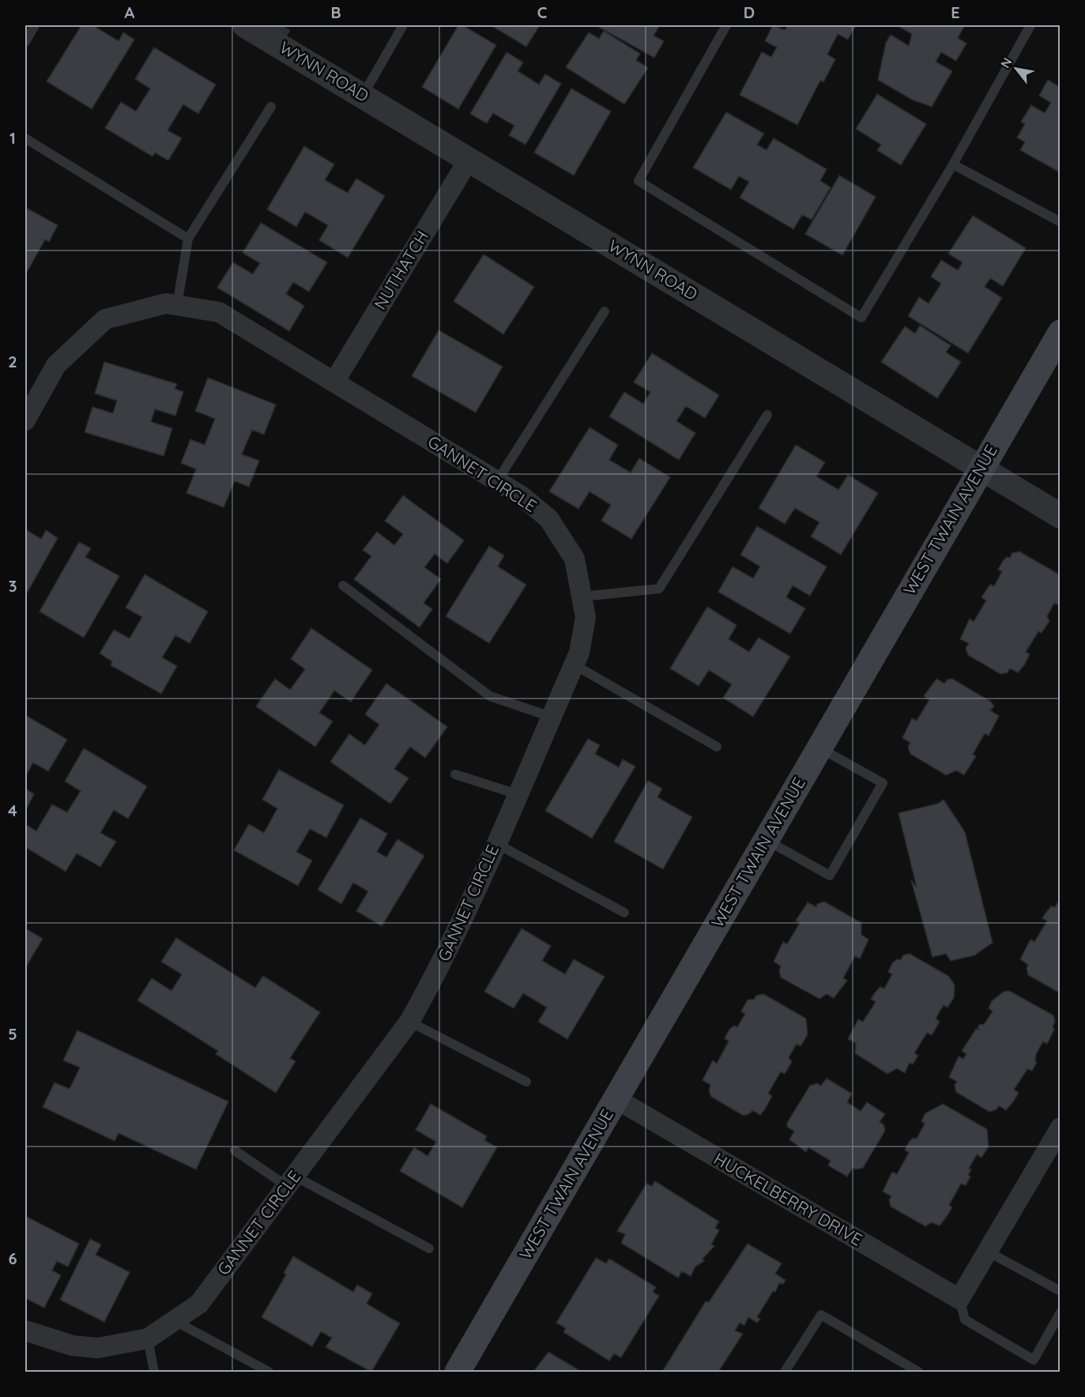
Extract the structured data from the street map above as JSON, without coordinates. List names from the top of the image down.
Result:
{
  "streets": {
    "main road": ["WEST TWAIN AVENUE"],
    "street": [
      "WYNN ROAD",
      "NUTHATCH",
      "GANNET CIRCLE",
      "HUCKELBERRY DRIVE"
    ]
  },
  "crossings": [
    ["WYNN ROAD", "NUTHATCH"],
    ["WYNN ROAD", "WEST TWAIN AVENUE"],
    ["NUTHATCH", "GANNET CIRCLE"],
    ["WEST TWAIN AVENUE", "HUCKELBERRY DRIVE"]
  ],
  "north": "top left",
  "grid": {
    "columns": [
      "A",
      "B",
      "C",
      "D",
      "E"
    ],
    "rows": [
      "1",
      "2",
      "3",
      "4",
      "5",
      "6"
    ]
  }
}
